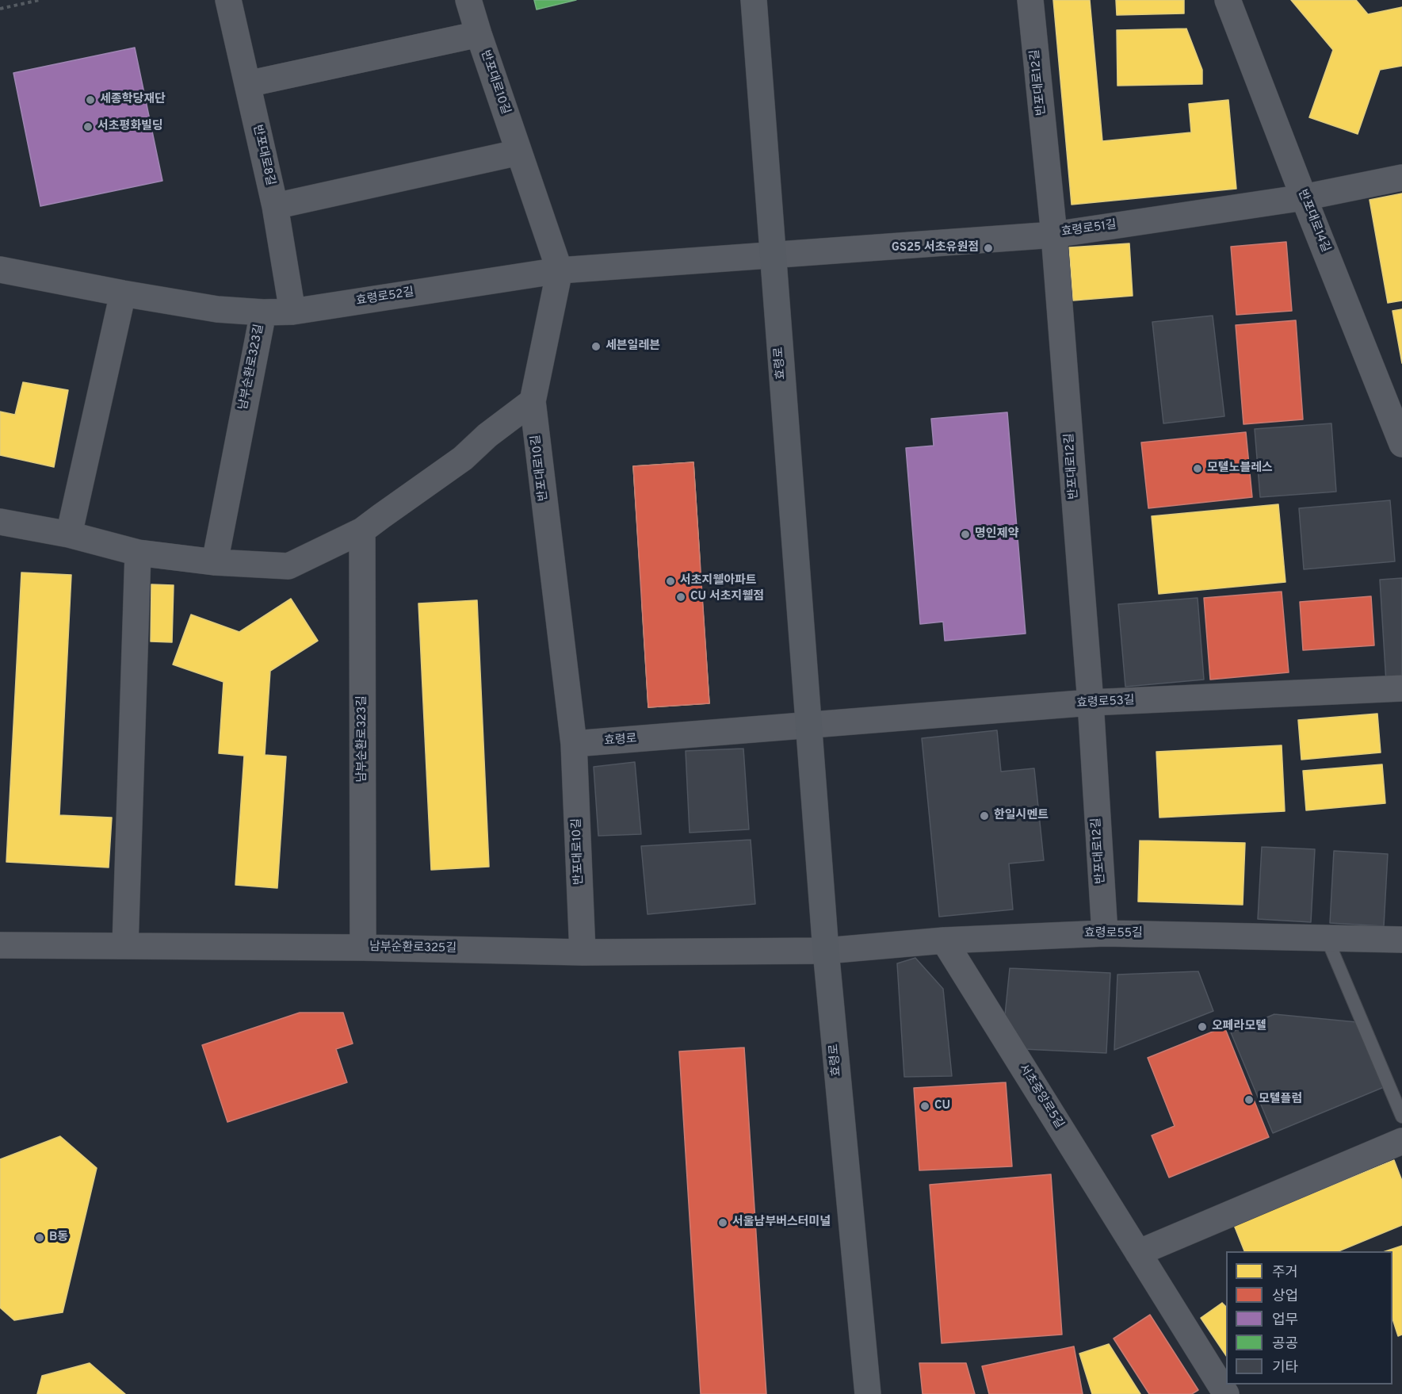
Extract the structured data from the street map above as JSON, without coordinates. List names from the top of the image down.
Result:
{
  "streets": {
    "main road": ["효령로"],
    "street": [
      "반포대로10길",
      "반포대로12길",
      "반포대로8길",
      "반포대로14길",
      "효령로51길",
      "효령로52길",
      "남부순환로323길",
      "효령로53길",
      "효령로55길",
      "남부순환로325길",
      "서초중앙로5길"
    ]
  },
  "crossings": [
    ["반포대로10길", "효령로52길"],
    ["반포대로10길", "효령로"],
    ["반포대로10길", "남부순환로325길"],
    ["반포대로12길", "효령로51길"],
    ["반포대로12길", "효령로53길"],
    ["반포대로12길", "효령로55길"],
    ["반포대로8길", "효령로52길"],
    ["반포대로14길", "효령로51길"],
    ["효령로51길", "효령로52길"],
    ["효령로51길", "효령로"],
    ["효령로52길", "효령로"],
    ["효령로52길", "남부순환로323길"],
    ["효령로", "효령로53길"],
    ["효령로", "효령로55길"],
    ["효령로", "남부순환로325길"],
    ["남부순환로323길", "남부순환로325길"],
    ["효령로55길", "남부순환로325길"],
    ["효령로55길", "서초중앙로5길"]
  ],
  "places": [
    "세종학당재단",
    "서초평화빌딩",
    "GS25 서초유원점",
    "세븐일레븐",
    "모텔노블레스",
    "명인제약",
    "서초지웰아파트",
    "CU 서초지웰점",
    "한일시멘트",
    "오페라모텔",
    "모텔플럼",
    "CU",
    "서울남부버스터미널",
    "B동"
  ],
  "legend": [
    "주거",
    "상업",
    "업무",
    "공공",
    "기타"
  ]
}
